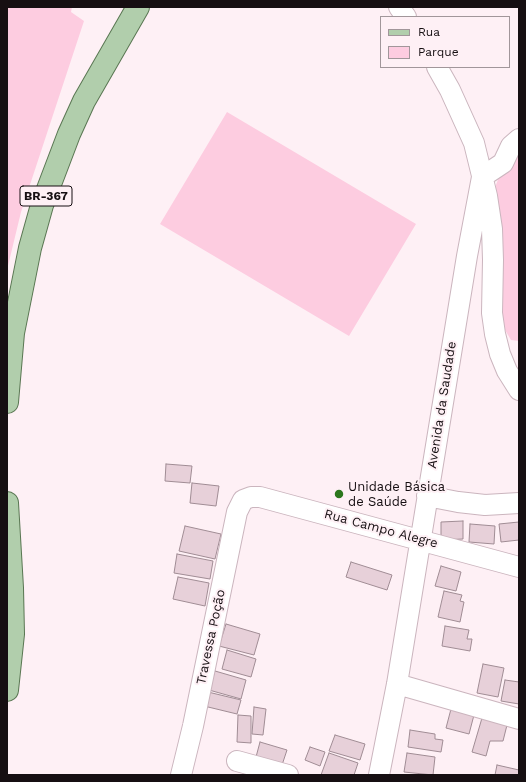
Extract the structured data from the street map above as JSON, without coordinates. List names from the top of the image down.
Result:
{
  "streets": {
    "main road": ["BR-367"],
    "street": ["Avenida da Saudade", "Rua Campo Alegre", "Travessa Poção"]
  },
  "crossings": [
    ["Avenida da Saudade", "Rua Campo Alegre"],
    ["Rua Campo Alegre", "Travessa Poção"]
  ],
  "places": ["Unidade Básica de Saúde"],
  "legend": ["Rua", "Parque"]
}
